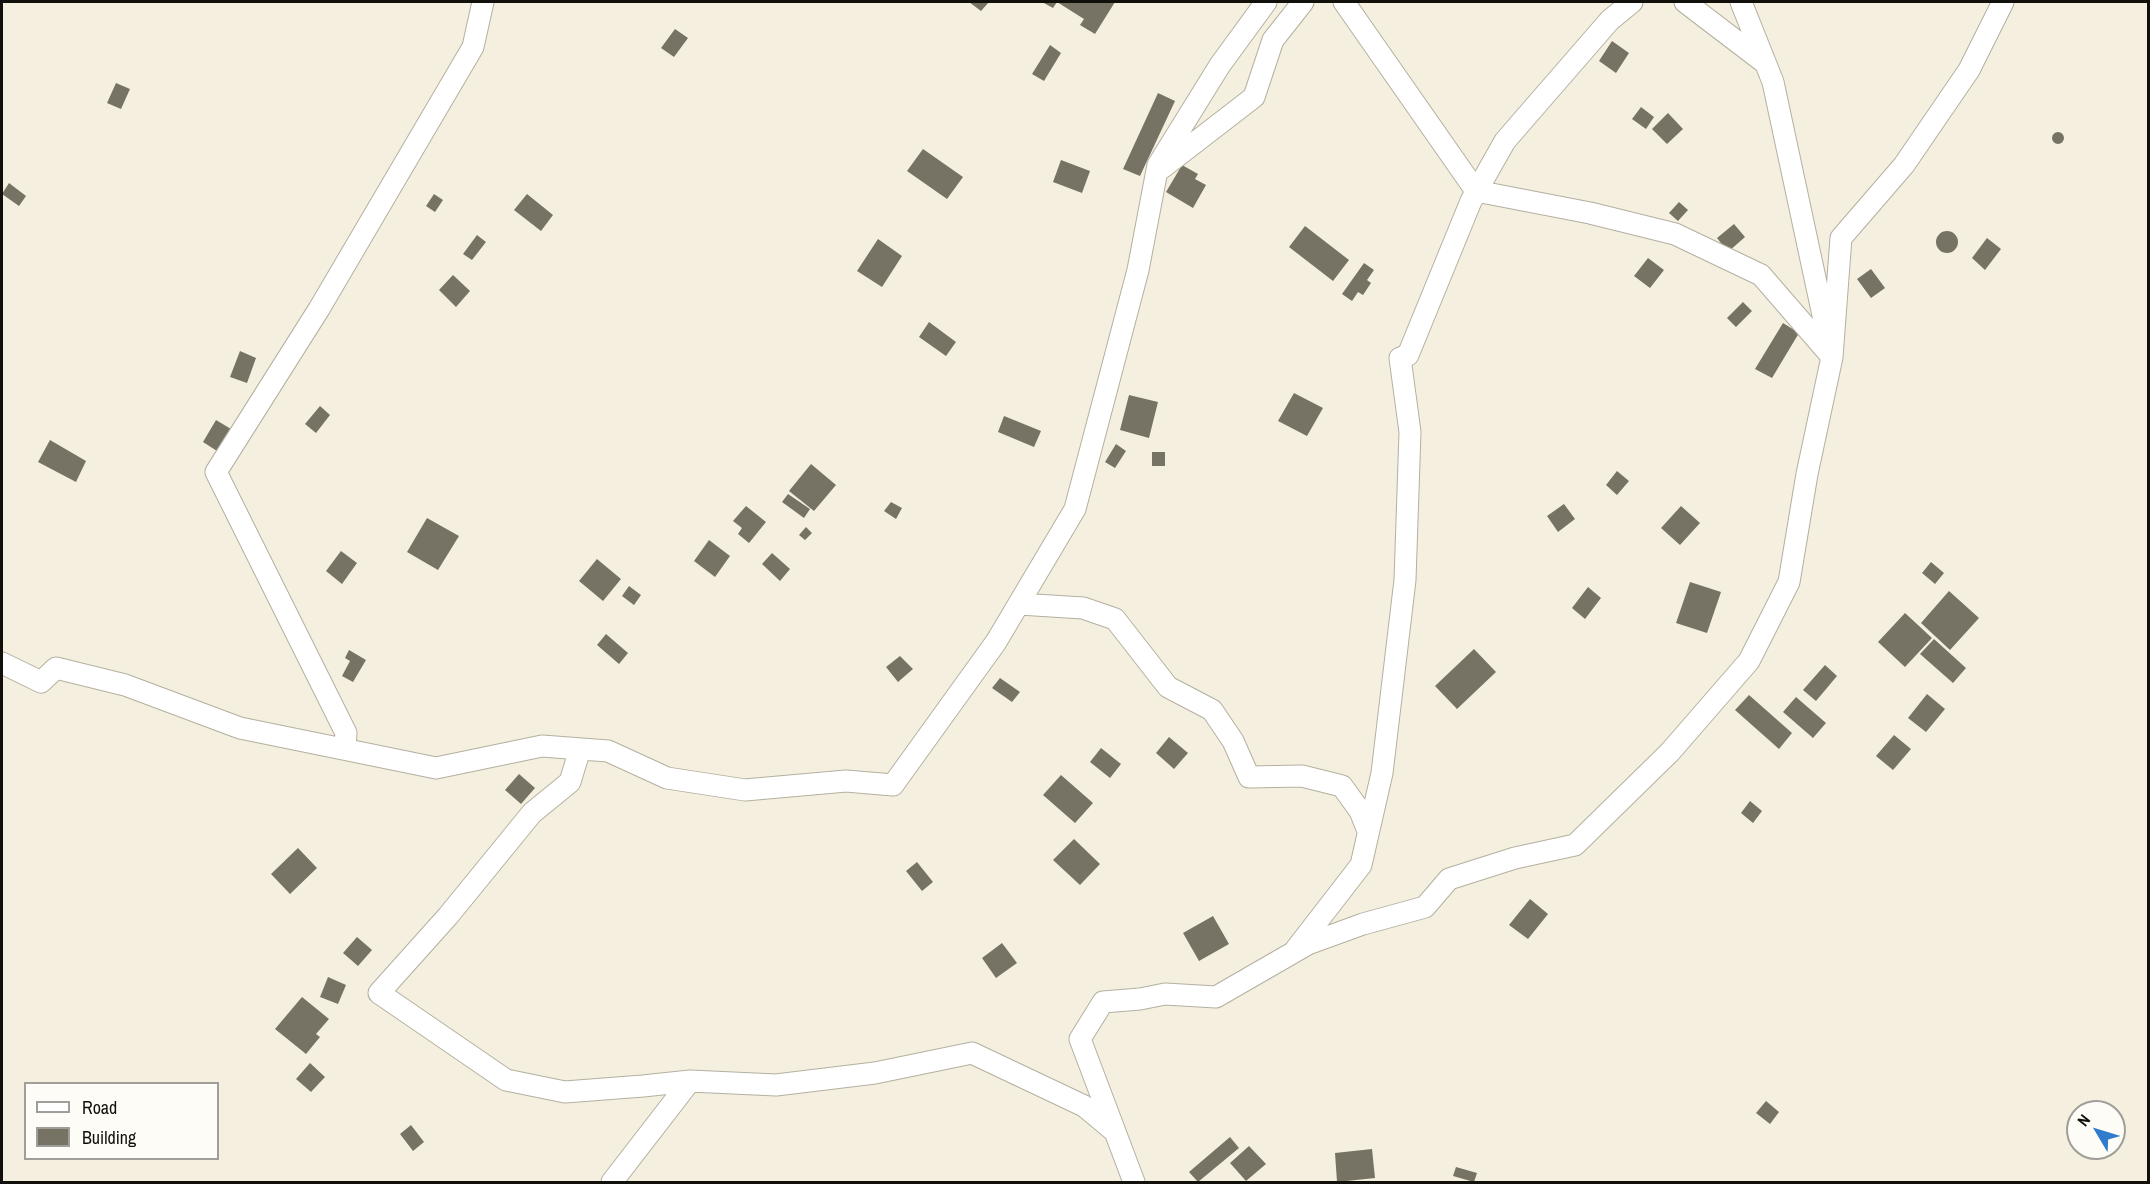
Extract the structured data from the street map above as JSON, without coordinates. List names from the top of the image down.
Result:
{
  "legend": ["Road", "Building"],
  "north": "top left"
}
